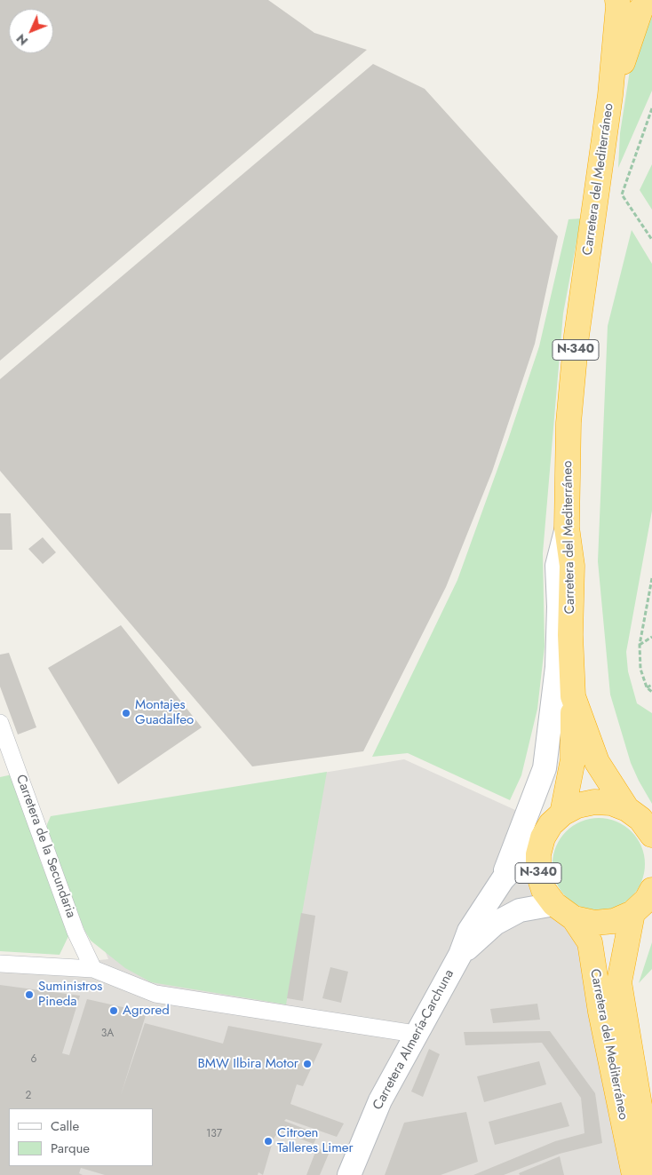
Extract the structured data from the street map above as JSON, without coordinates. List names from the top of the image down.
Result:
{
  "streets": {
    "highway": ["Carretera del Mediterráneo", "N-340"],
    "main road": ["Carretera Almería-Carchuna"],
    "street": ["Carretera de la Secundaria"]
  },
  "crossings": [
    ["Carretera del Mediterráneo", "N-340"]
  ],
  "places": [
    "Montajes Guadalfeo",
    "Suministros Pineda",
    "Agrored",
    "BMW Ilbira Motor",
    "Citroen Talleres Limer"
  ],
  "house_numbers": [
    "3A",
    "6",
    "2",
    "137"
  ],
  "legend": ["Calle", "Parque"],
  "north": "bottom left"
}
